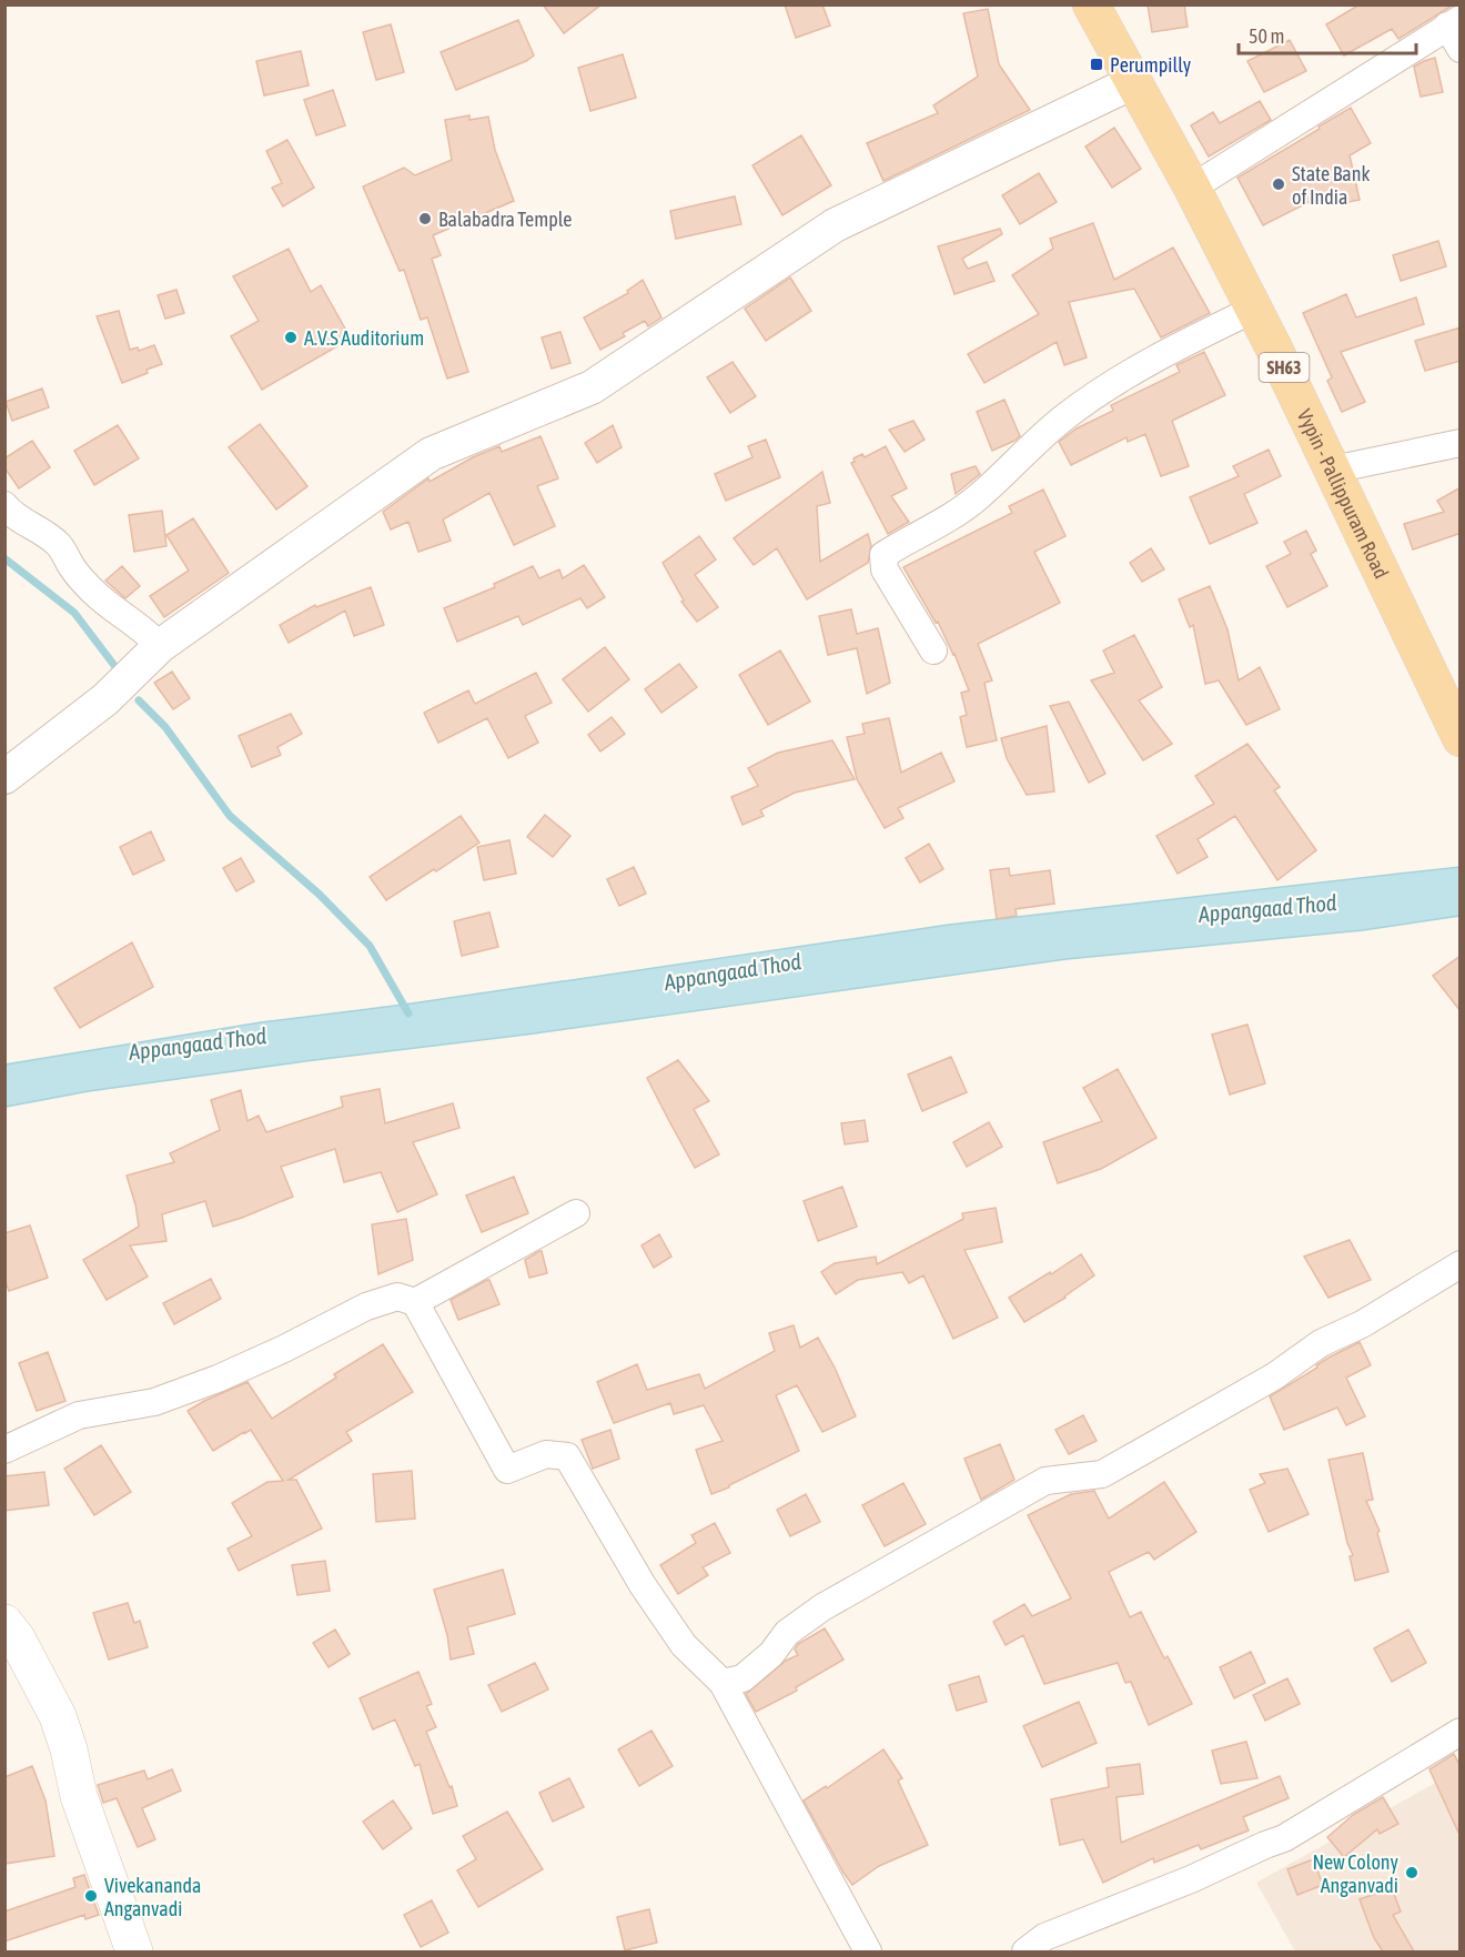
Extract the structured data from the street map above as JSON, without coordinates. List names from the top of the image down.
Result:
{
  "streets": {
    "main road": ["SH63", "Vypin - Pallippuram Road"]
  },
  "water": ["Appangaad Thod"],
  "places": {
    "transit": ["Perumpilly"],
    "other": [
      "State Bank of India",
      "Balabadra Temple",
      "A.V.S Auditorium",
      "New Colony Anganvadi",
      "Vivekananda Anganvadi"
    ]
  },
  "scale_bar": "50 m"
}
